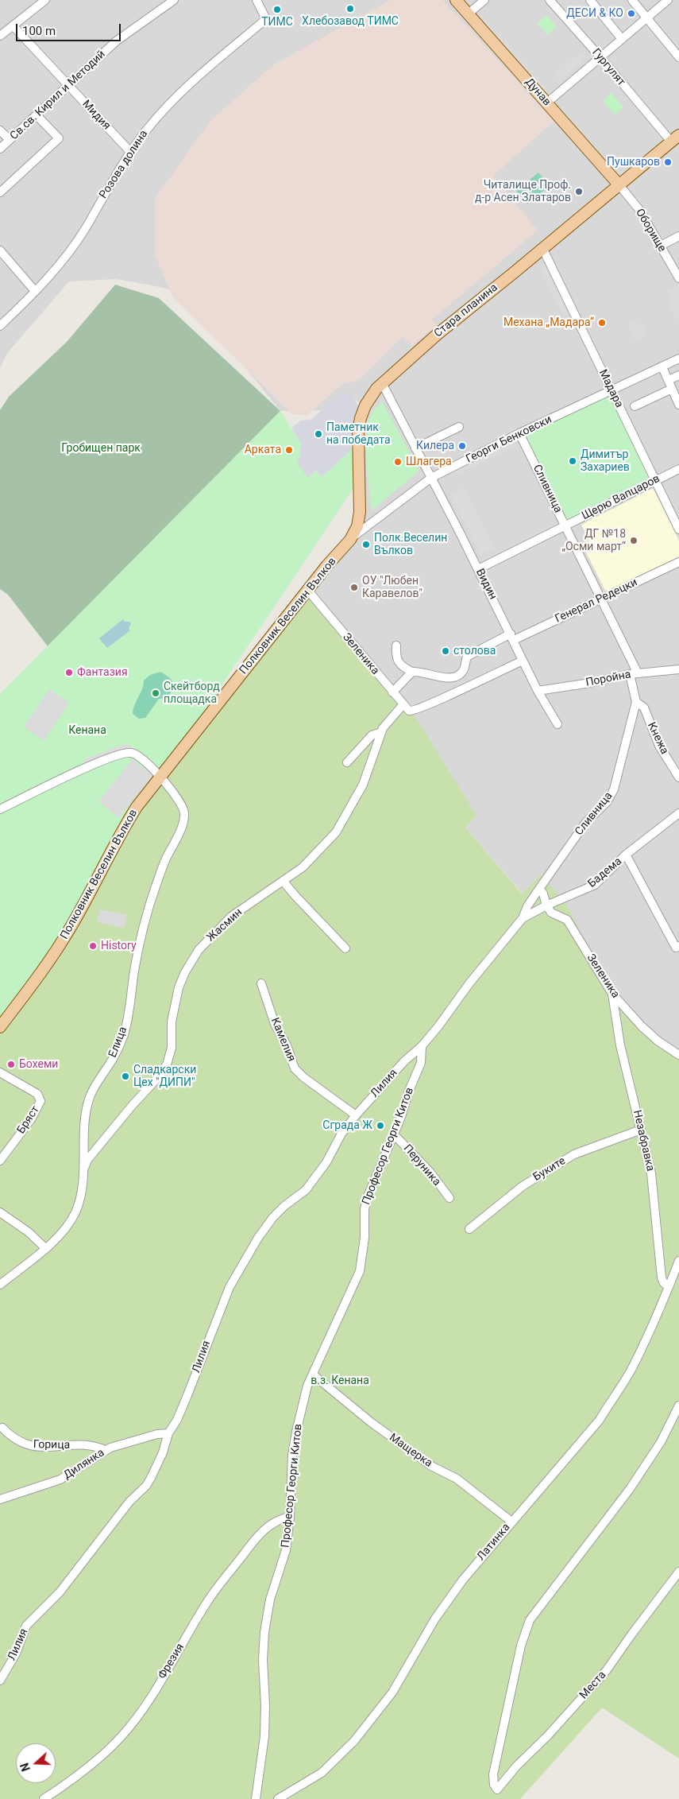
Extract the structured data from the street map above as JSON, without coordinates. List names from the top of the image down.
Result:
{
  "streets": {
    "main road": ["Дунав", "Стара планина", "Полковник Веселин Вълков"],
    "street": [
      "Гургулят",
      "Св.св. Кирил и Методий",
      "Мидия",
      "Розова долина",
      "Оборище",
      "Мадара",
      "Георги Бенковски",
      "Сливница",
      "Щерю Вапцаров",
      "Видин",
      "Генерал Редецки",
      "Зеленика",
      "Поройна",
      "Кнежа",
      "Бадема",
      "Жасмин",
      "Камелия",
      "Елица",
      "Лилия",
      "Бряст",
      "Незабравка",
      "Професор Георги Китов",
      "Перуника",
      "Буките",
      "Горица",
      "Мащерка",
      "Дилянка",
      "Латинка",
      "Фрезия",
      "Места"
    ]
  },
  "crossings": [
    ["Гургулят", "Стара планина"],
    ["Дунав", "Оборище"],
    ["Дунав", "Стара планина"],
    ["Св.св. Кирил и Методий", "Мидия"],
    ["Мидия", "Розова долина"],
    ["Оборище", "Стара планина"],
    ["Стара планина", "Мадара"],
    ["Стара планина", "Георги Бенковски"],
    ["Стара планина", "Видин"],
    ["Стара планина", "Полковник Веселин Вълков"],
    ["Мадара", "Георги Бенковски"],
    ["Мадара", "Щерю Вапцаров"],
    ["Георги Бенковски", "Сливница"],
    ["Георги Бенковски", "Видин"],
    ["Георги Бенковски", "Полковник Веселин Вълков"],
    ["Сливница", "Щерю Вапцаров"],
    ["Сливница", "Генерал Редецки"],
    ["Сливница", "Зеленика"],
    ["Сливница", "Поройна"],
    ["Сливница", "Кнежа"],
    ["Сливница", "Бадема"],
    ["Щерю Вапцаров", "Видин"],
    ["Видин", "Генерал Редецки"],
    ["Видин", "Поройна"],
    ["Полковник Веселин Вълков", "Зеленика"],
    ["Полковник Веселин Вълков", "Елица"],
    ["Зеленика", "Бадема"],
    ["Зеленика", "Жасмин"],
    ["Зеленика", "Незабравка"],
    ["Жасмин", "Елица"],
    ["Камелия", "Лилия"],
    ["Лилия", "Професор Георги Китов"],
    ["Лилия", "Дилянка"],
    ["Незабравка", "Буките"],
    ["Незабравка", "Латинка"],
    ["Професор Георги Китов", "Перуника"],
    ["Професор Георги Китов", "Мащерка"],
    ["Професор Георги Китов", "Фрезия"],
    ["Горица", "Дилянка"],
    ["Мащерка", "Латинка"]
  ],
  "parks": ["Гробищен парк", "Кенана", "в.з. Кенана"],
  "places": [
    "Хлебозавод ТИМС",
    "ТИМС",
    "ДЕСИ & КО",
    "Пушкаров",
    "Читалище Проф. д-р Асен Златаров",
    "Механа „Мадара“",
    "Паметник на победата",
    "Килера",
    "Арката",
    "Димитър Захариев",
    "Шлагера",
    "ДГ №18 „Осми март“",
    "Полк.Веселин Вълков",
    "ОУ \"Любен Каравелов\"",
    "столова",
    "Фантазия",
    "Скейтборд площадка",
    "History",
    "Бохеми",
    "Сладкарски Цех \"ДИПИ\"",
    "Сграда Ж"
  ],
  "scale_bar": "100 m",
  "north": "left"
}
